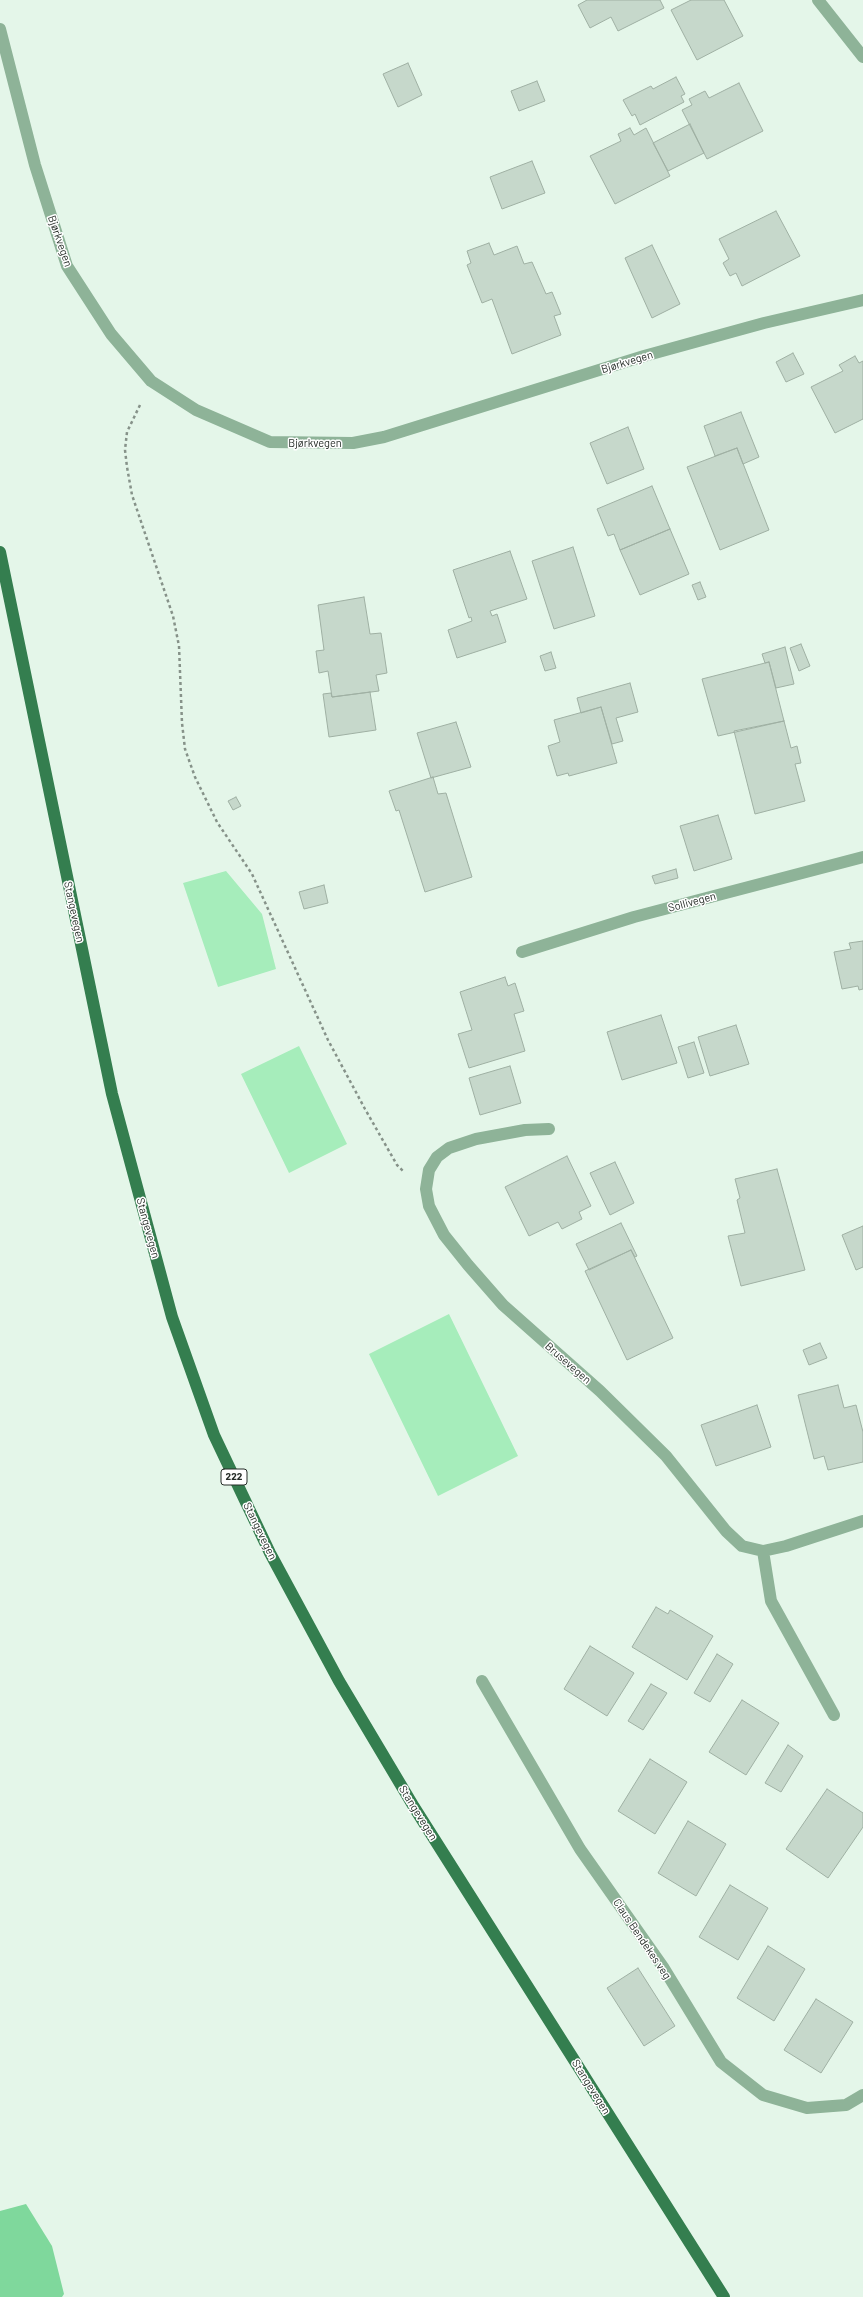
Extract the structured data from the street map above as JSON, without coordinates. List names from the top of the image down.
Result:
{
  "streets": {
    "main road": ["Stangevegen", "222"],
    "street": [
      "Bjørkvegen",
      "Sollivegen",
      "Brusevegen",
      "Claus Bendekes veg"
    ]
  }
}
